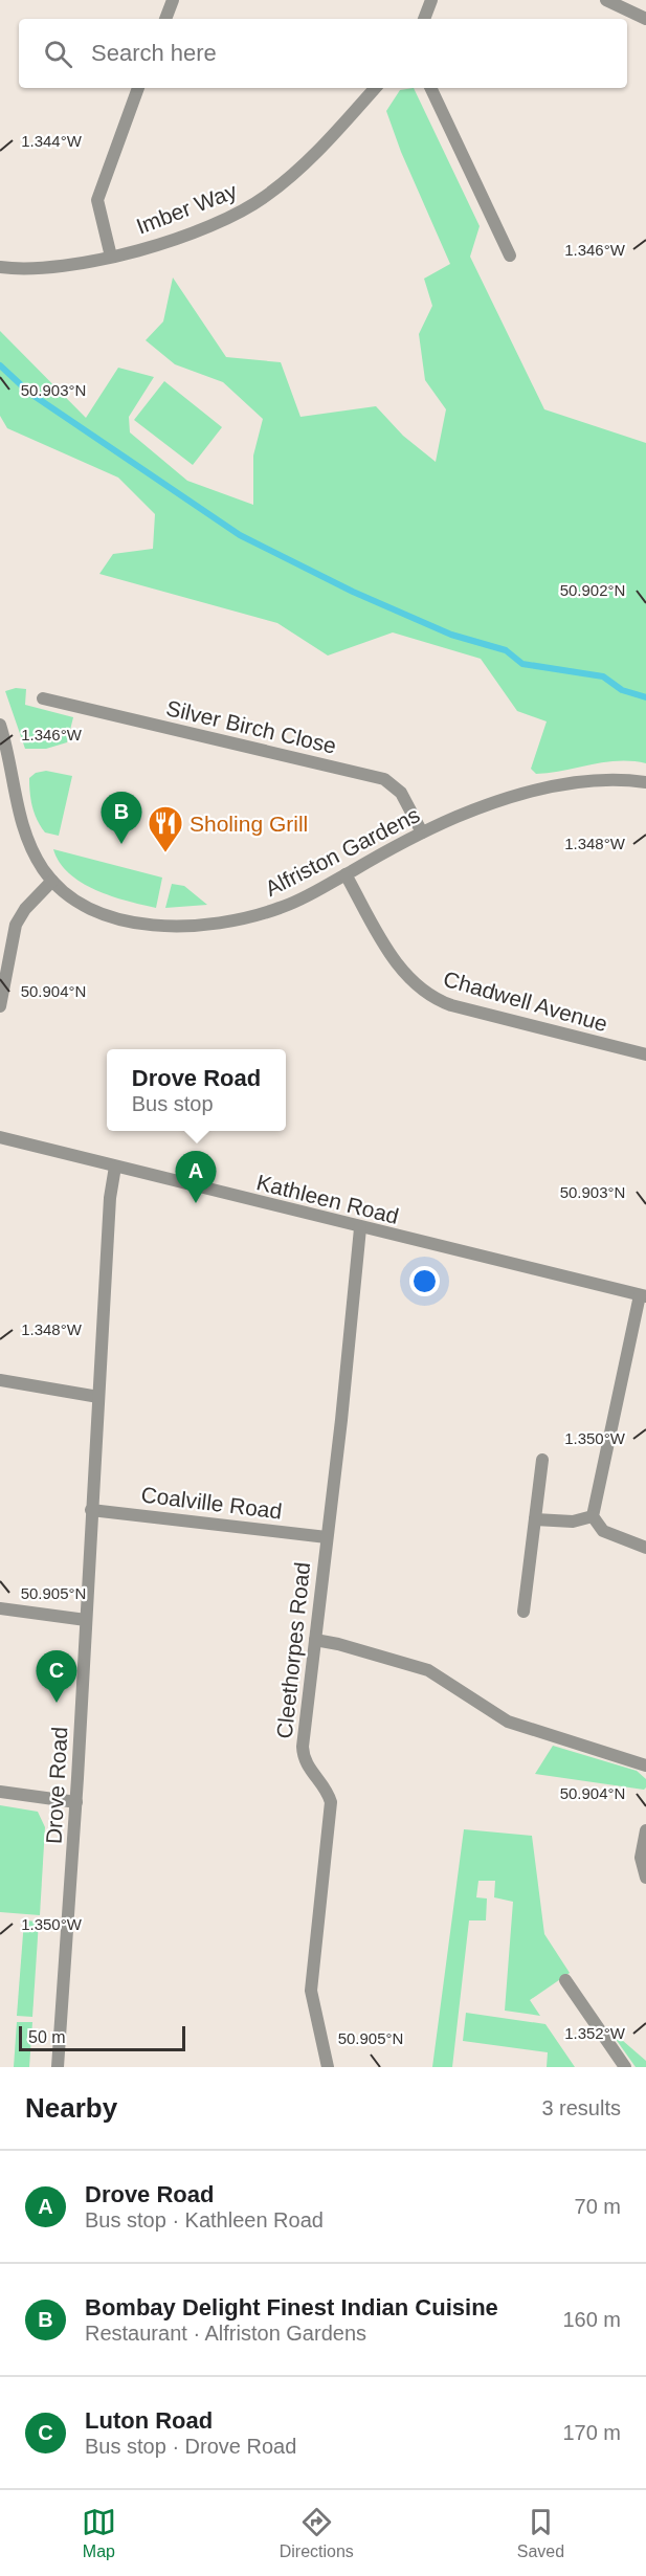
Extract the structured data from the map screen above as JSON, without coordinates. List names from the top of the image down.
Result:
{
  "streets": {
    "street": [
      "Imber Way",
      "Silver Birch Close",
      "Alfriston Gardens",
      "Chadwell Avenue",
      "Kathleen Road",
      "Coalville Road",
      "Cleethorpes Road",
      "Drove Road"
    ]
  },
  "crossings": [
    ["Silver Birch Close", "Alfriston Gardens"],
    ["Alfriston Gardens", "Chadwell Avenue"],
    ["Kathleen Road", "Cleethorpes Road"],
    ["Kathleen Road", "Drove Road"],
    ["Coalville Road", "Cleethorpes Road"],
    ["Coalville Road", "Drove Road"]
  ],
  "places": {
    "restaurant": ["Sholing Grill"]
  },
  "scale_bar": "50 m",
  "page": {
    "search": "Search here",
    "pins": ["B", "A", "C"],
    "popup": ["Drove Road", "Bus stop"],
    "scale": "50 m",
    "heading": ["Nearby", "3 results"],
    "list": [
      {
        "mark": "A",
        "name": "Drove Road",
        "note": "Bus stop · Kathleen Road",
        "value": "70 m"
      },
      {
        "mark": "B",
        "name": "Bombay Delight Finest Indian Cuisine",
        "note": "Restaurant · Alfriston Gardens",
        "value": "160 m"
      },
      {
        "mark": "C",
        "name": "Luton Road",
        "note": "Bus stop · Drove Road",
        "value": "170 m"
      }
    ],
    "nav": ["Map", "Directions", "Saved"]
  },
  "coordinates": [
    "1.344°W",
    "1.346°W",
    "50.903°N",
    "50.902°N",
    "1.348°W",
    "50.904°N",
    "1.350°W",
    "50.905°N",
    "1.352°W"
  ]
}
